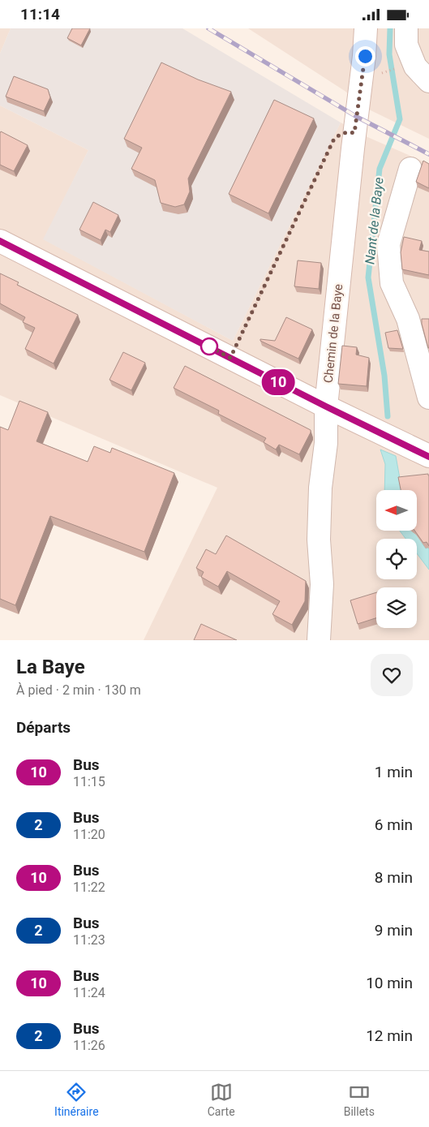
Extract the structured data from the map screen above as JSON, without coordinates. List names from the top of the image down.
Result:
{
  "streets": {
    "street": ["Chemin de la Baye"]
  },
  "water": ["Nant de la Baye"],
  "lines": ["bus line 10"],
  "north": "left",
  "page": {
    "status": "11:14",
    "on_map": "10",
    "heading": [
      ["La Baye", "À pied · 2 min · 130 m"],
      "Départs"
    ],
    "list": [
      {
        "mark": "10",
        "name": "Bus",
        "note": "11:15",
        "value": "1 min"
      },
      {
        "mark": "2",
        "name": "Bus",
        "note": "11:20",
        "value": "6 min"
      },
      {
        "mark": "10",
        "name": "Bus",
        "note": "11:22",
        "value": "8 min"
      },
      {
        "mark": "2",
        "name": "Bus",
        "note": "11:23",
        "value": "9 min"
      },
      {
        "mark": "10",
        "name": "Bus",
        "note": "11:24",
        "value": "10 min"
      },
      {
        "mark": "2",
        "name": "Bus",
        "note": "11:26",
        "value": "12 min"
      }
    ],
    "tabs": ["Itinéraire", "Carte", "Billets"]
  }
}
